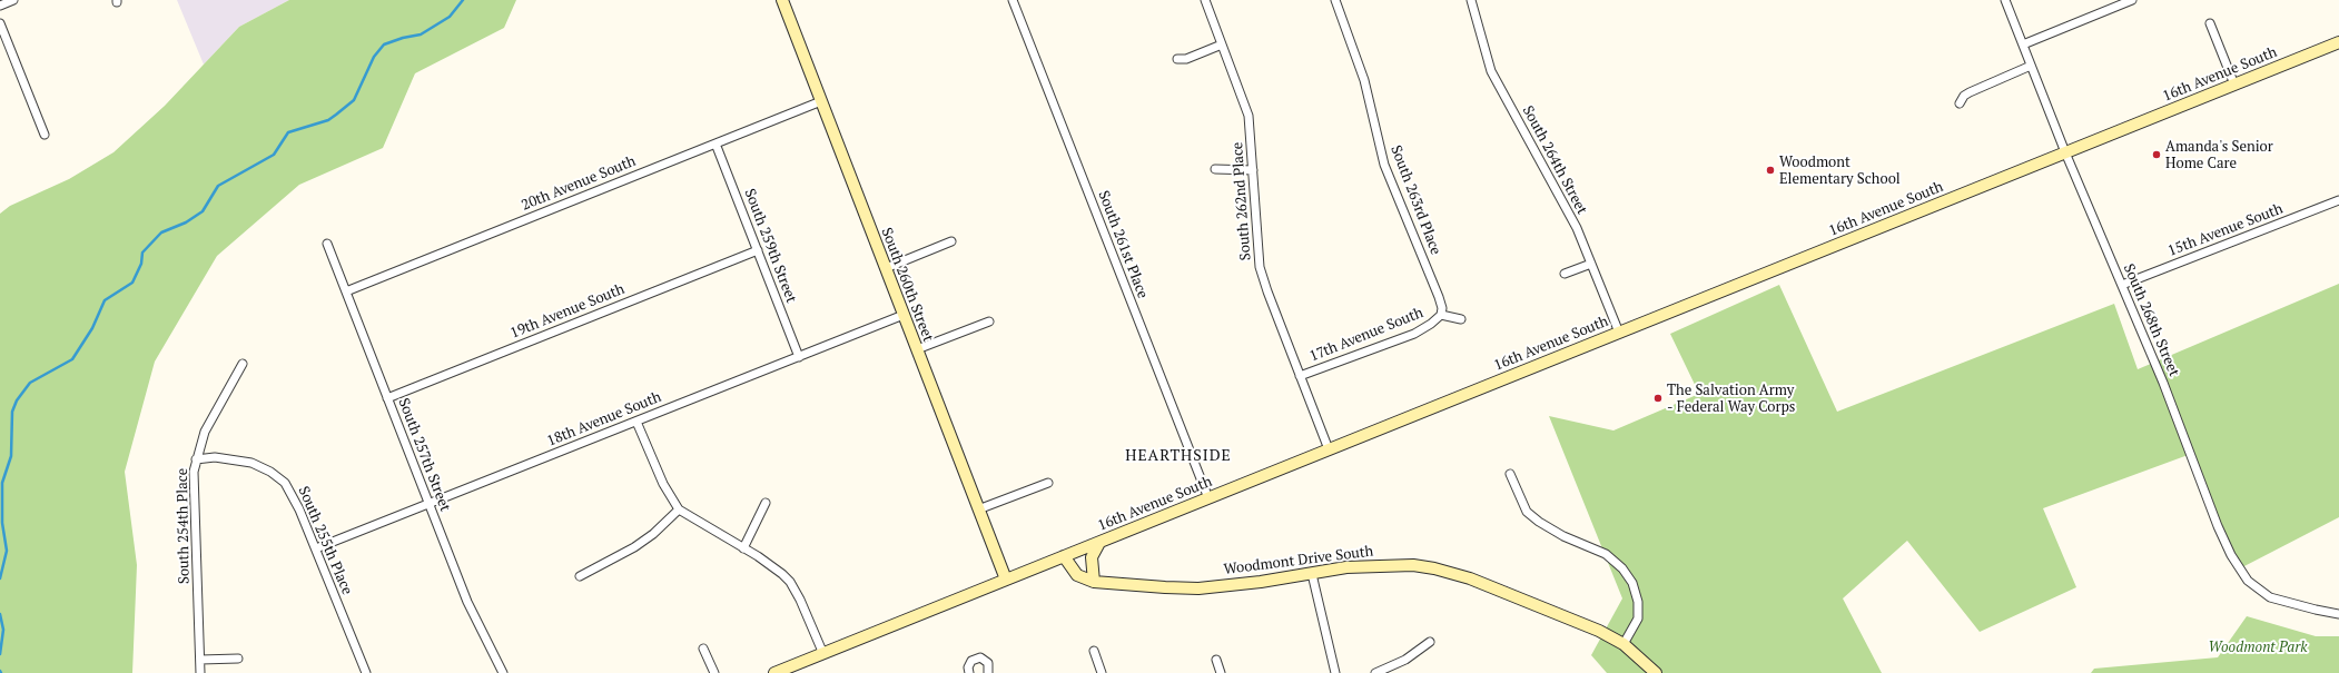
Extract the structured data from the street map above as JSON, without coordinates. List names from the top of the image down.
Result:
{
  "streets": {
    "main road": ["16th Avenue South", "South 260th Street", "Woodmont Drive South"],
    "street": [
      "South 264th Street",
      "20th Avenue South",
      "South 263rd Place",
      "South 262nd Place",
      "15th Avenue South",
      "South 261st Place",
      "South 259th Street",
      "19th Avenue South",
      "South 268th Street",
      "17th Avenue South",
      "18th Avenue South",
      "South 257th Street",
      "South 254th Place",
      "South 255th Place"
    ]
  },
  "crossings": [
    ["16th Avenue South", "South 264th Street"],
    ["16th Avenue South", "South 262nd Place"],
    ["16th Avenue South", "South 261st Place"],
    ["16th Avenue South", "South 260th Street"],
    ["16th Avenue South", "South 268th Street"],
    ["16th Avenue South", "Woodmont Drive South"],
    ["20th Avenue South", "South 259th Street"],
    ["20th Avenue South", "South 260th Street"],
    ["20th Avenue South", "South 257th Street"],
    ["South 263rd Place", "17th Avenue South"],
    ["South 262nd Place", "17th Avenue South"],
    ["15th Avenue South", "South 268th Street"],
    ["South 259th Street", "19th Avenue South"],
    ["South 259th Street", "18th Avenue South"],
    ["South 260th Street", "18th Avenue South"],
    ["19th Avenue South", "South 257th Street"],
    ["18th Avenue South", "South 257th Street"],
    ["18th Avenue South", "South 255th Place"],
    ["South 254th Place", "South 255th Place"]
  ],
  "districts": ["HEARTHSIDE"],
  "parks": ["Woodmont Park"],
  "places": ["Amanda's Senior Home Care", "Woodmont Elementary School", "The Salvation Army - Federal Way Corps"]
}
